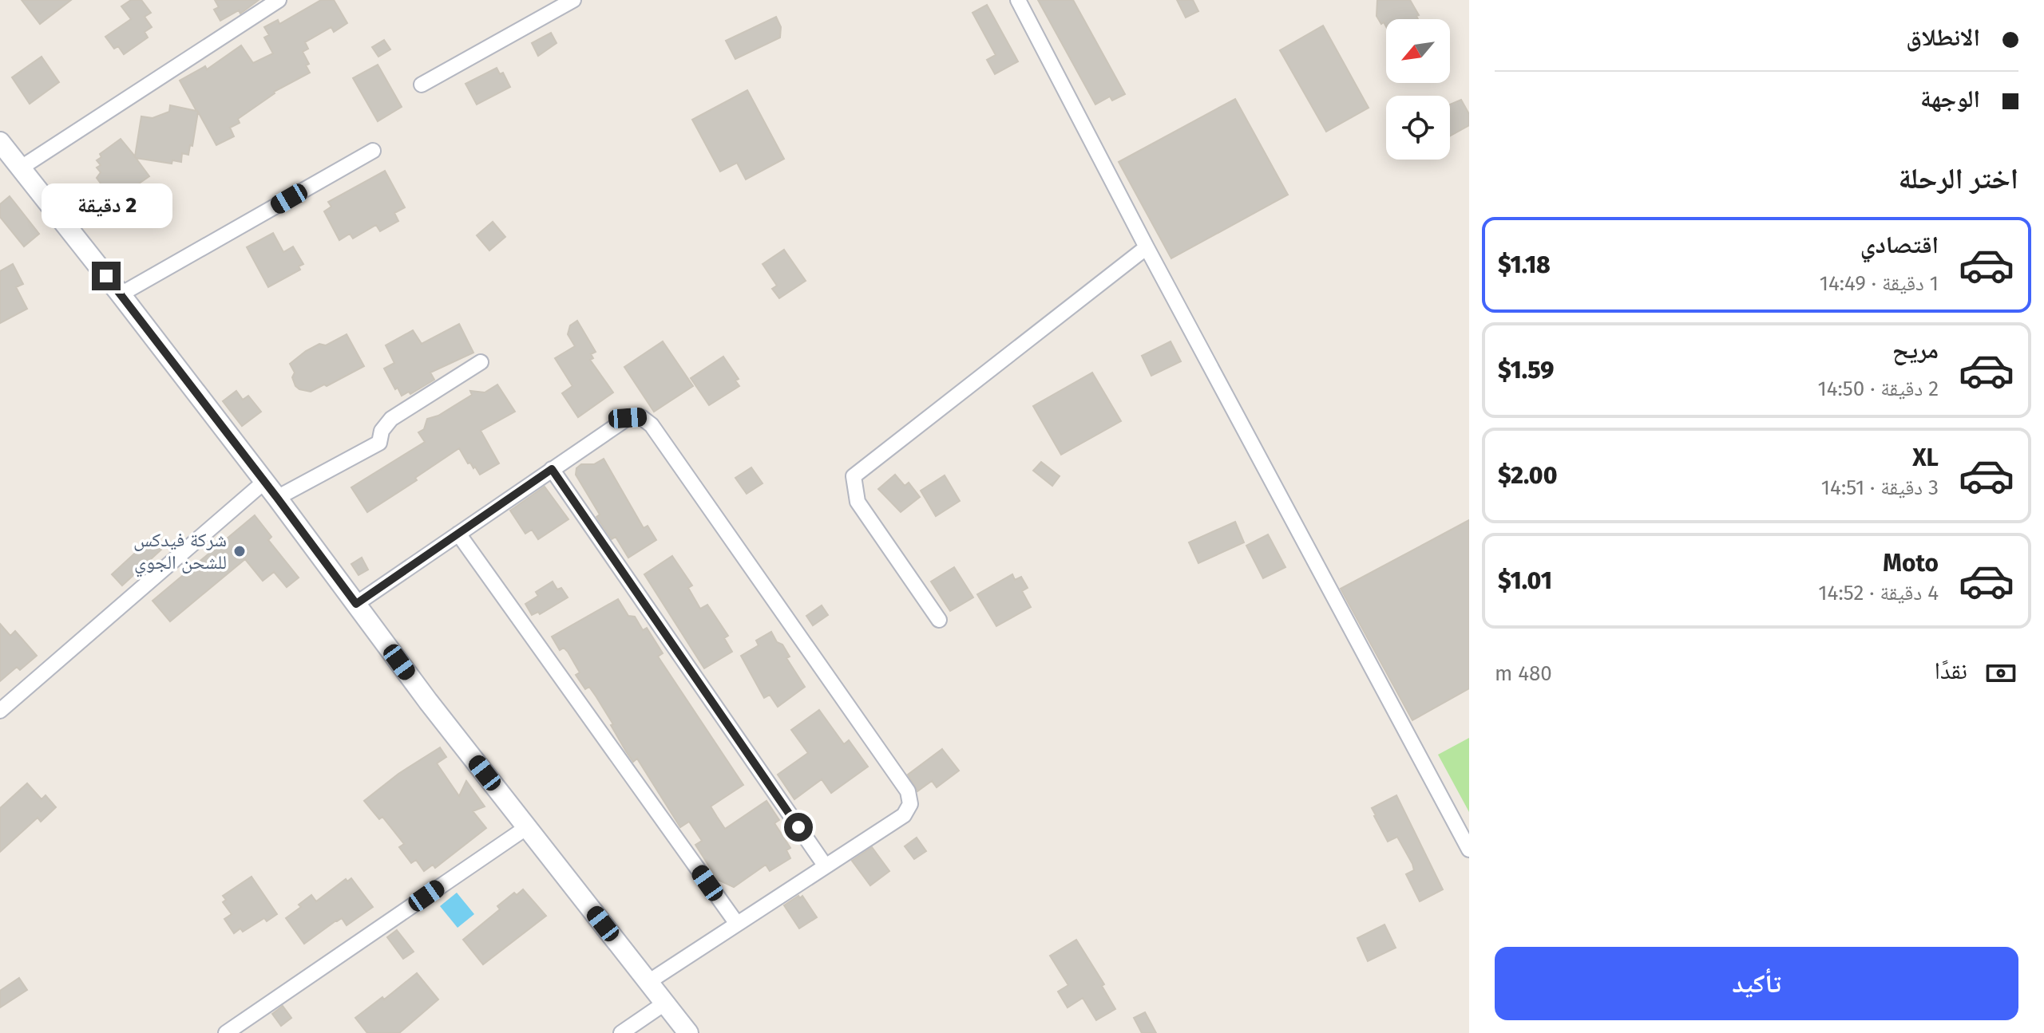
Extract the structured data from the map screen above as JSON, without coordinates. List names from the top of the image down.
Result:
{
  "places": ["شركة فيدكس للشحن الجوي"],
  "north": "bottom left",
  "page": {
    "banner": ["الانطلاق", "الوجهة"],
    "heading": "اختر الرحلة",
    "bubble": "2 دقيقة",
    "list": [
      {
        "name": "اقتصادي",
        "note": "1 دقيقة · 14:49",
        "value": "$1.18"
      },
      {
        "name": "مريح",
        "note": "2 دقيقة · 14:50",
        "value": "$1.59"
      },
      {
        "name": "XL",
        "note": "3 دقيقة · 14:51",
        "value": "$2.00"
      },
      {
        "name": "Moto",
        "note": "4 دقيقة · 14:52",
        "value": "$1.01"
      }
    ],
    "pay": ["نقدًا", "480 m"],
    "buttons": "تأكيد"
  }
}
